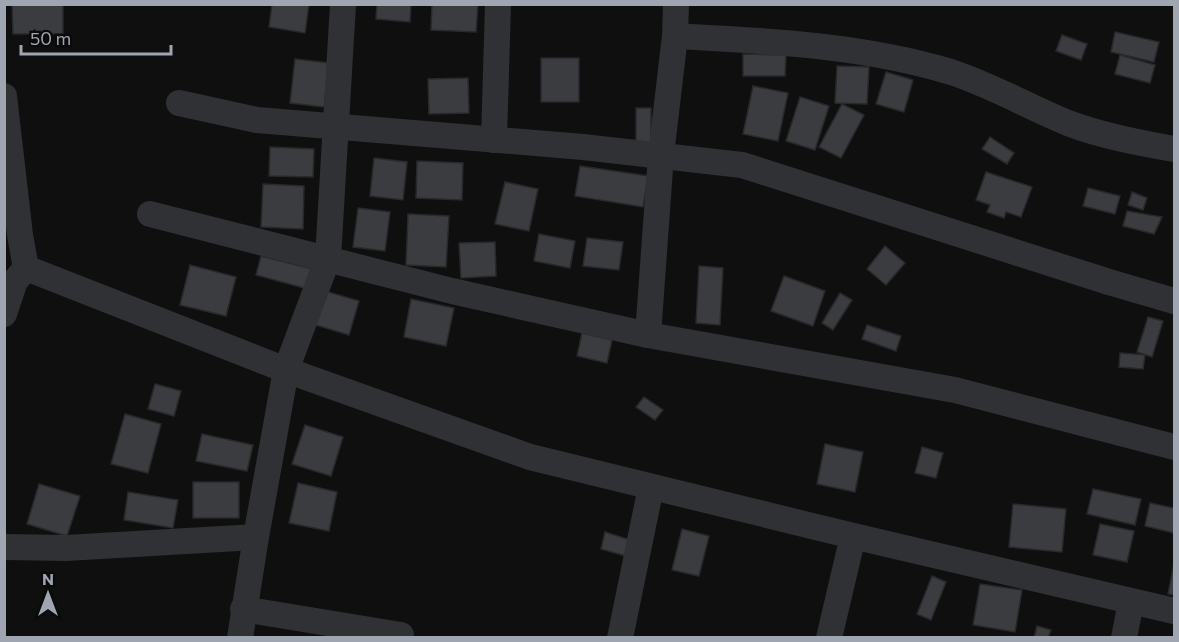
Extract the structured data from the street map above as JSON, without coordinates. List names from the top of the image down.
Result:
{
  "scale_bar": "50 m",
  "north": "top"
}
